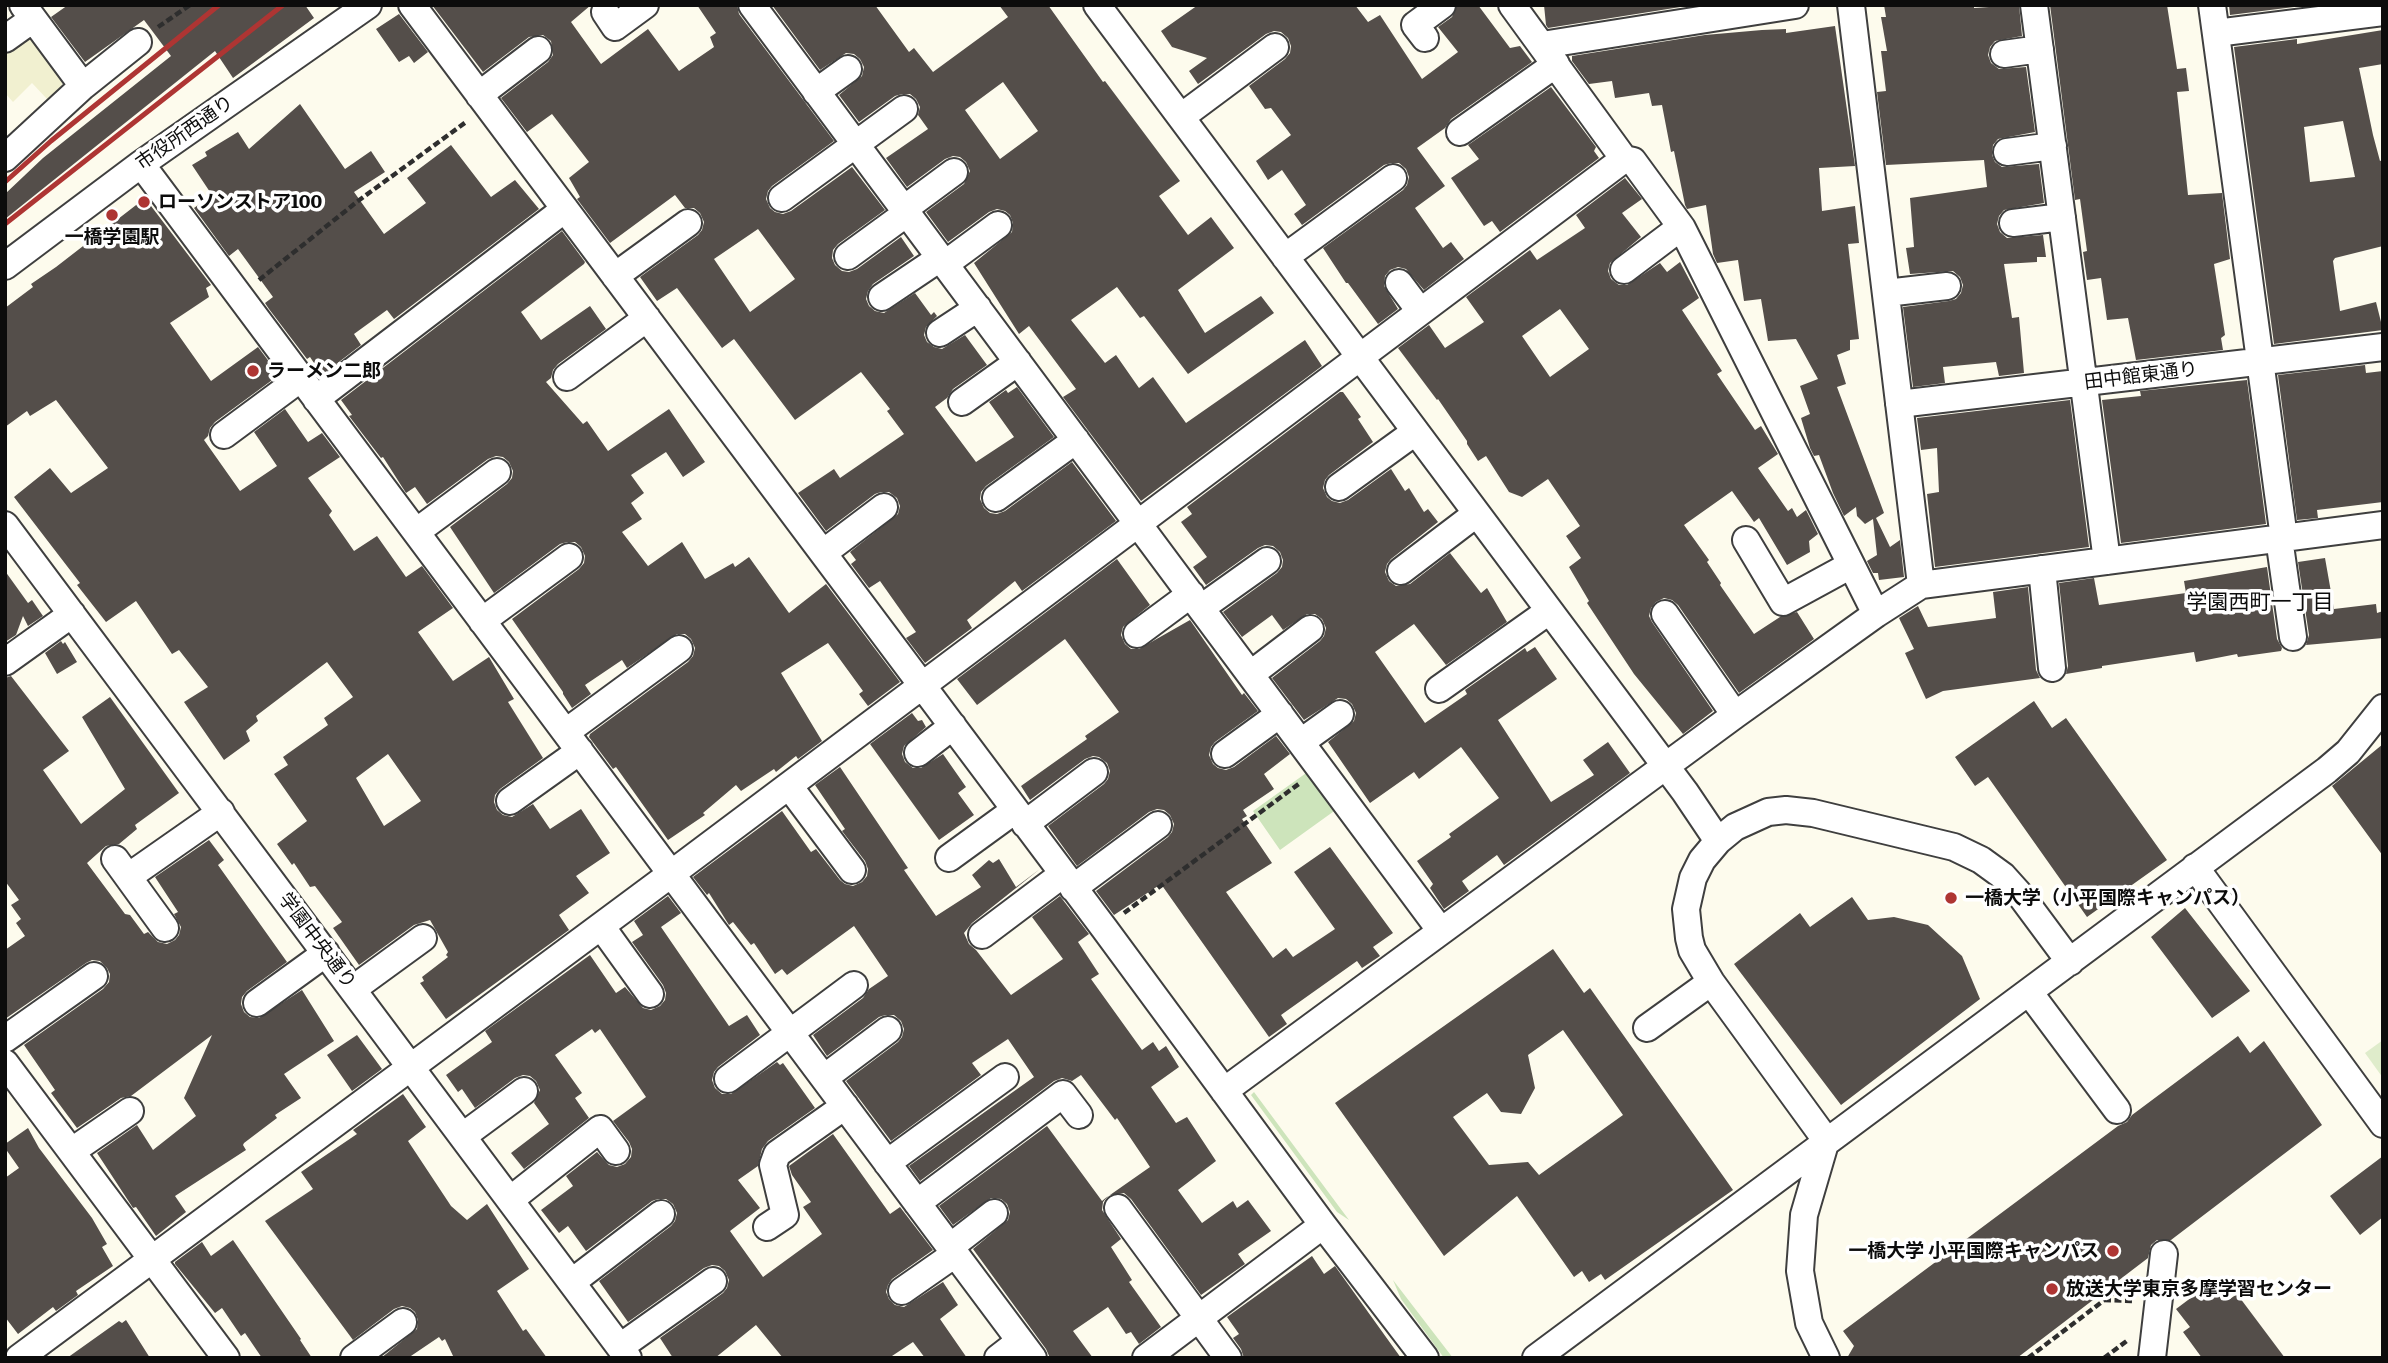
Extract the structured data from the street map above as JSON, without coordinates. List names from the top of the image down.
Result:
{
  "streets": {
    "street": ["市役所西通り", "田中館東通り", "学園中央通り"]
  },
  "districts": ["学園西町一丁目"],
  "places": [
    "ローソンストア100",
    "一橋学園駅",
    "ラーメン二郎",
    "一橋大学（小平国際キャンパス）",
    "一橋大学 小平国際キャンパス",
    "放送大学東京多摩学習センター"
  ]
}
